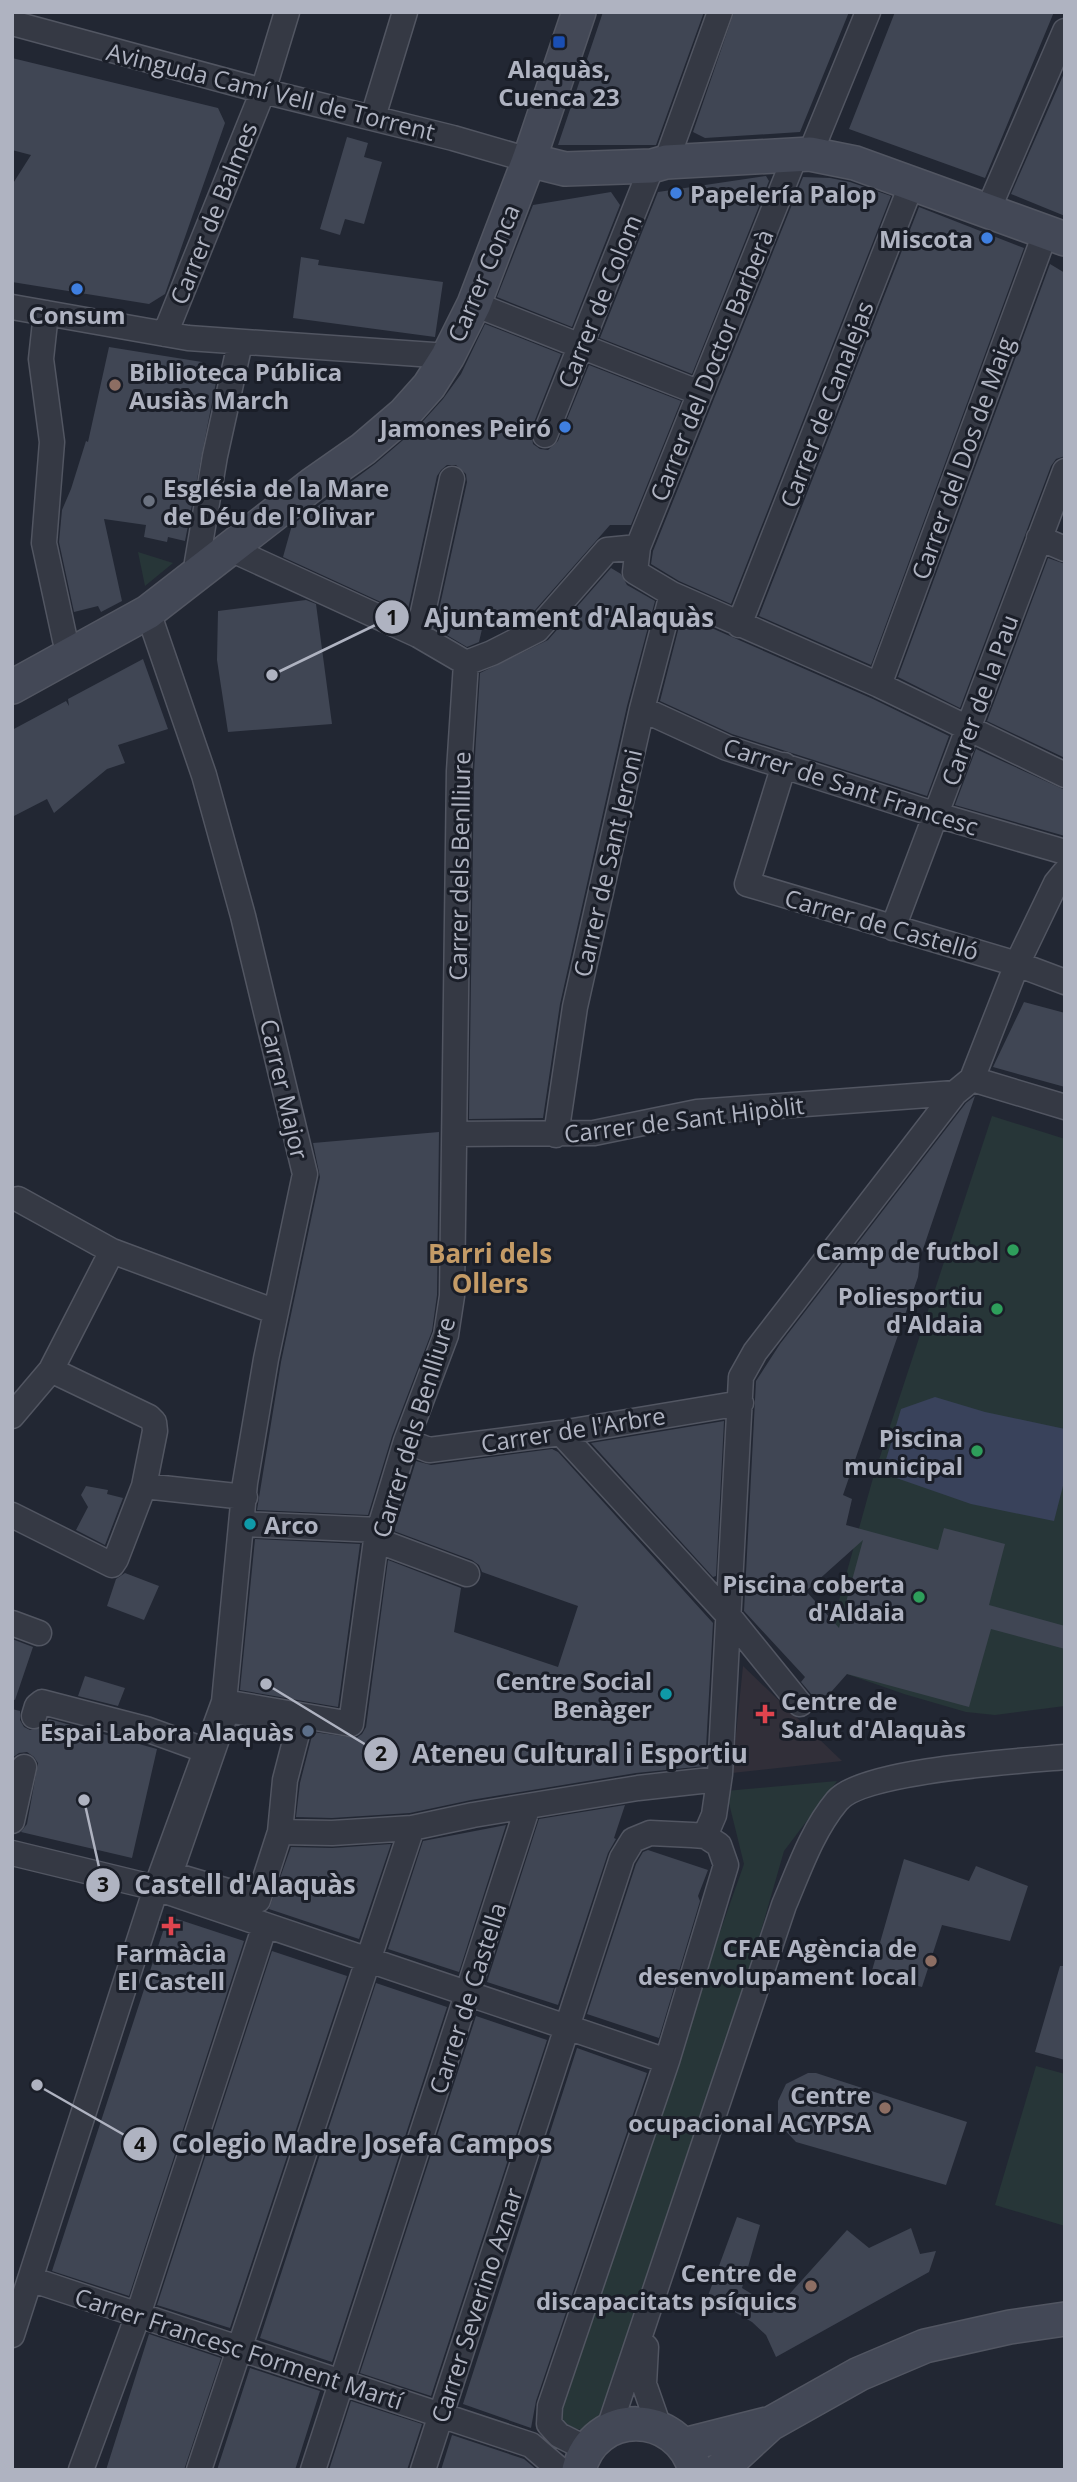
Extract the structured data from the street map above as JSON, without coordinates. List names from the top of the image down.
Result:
{
  "streets": {
    "street": [
      "Avinguda Camí Vell de Torrent",
      "Carrer de Balmes",
      "Carrer Conca",
      "Carrer de Colom",
      "Carrer del Doctor Barberà",
      "Carrer de Canalejas",
      "Carrer del Dos de Maig",
      "Carrer de la Pau",
      "Carrer de Sant Francesc",
      "Carrer de Sant Jeroni",
      "Carrer dels Benlliure",
      "Carrer de Castelló",
      "Carrer Major",
      "Carrer de Sant Hipòlit",
      "Carrer de l'Arbre",
      "Carrer de Castella",
      "Carrer Severino Aznar",
      "Carrer Francesc Forment Martí"
    ]
  },
  "crossings": [
    ["Avinguda Camí Vell de Torrent", "Carrer de Balmes"],
    ["Avinguda Camí Vell de Torrent", "Carrer Conca"],
    ["Carrer Conca", "Carrer Major"],
    ["Carrer de la Pau", "Carrer de Sant Francesc"],
    ["Carrer de la Pau", "Carrer de Castelló"],
    ["Carrer de Sant Francesc", "Carrer de Sant Jeroni"],
    ["Carrer de Sant Francesc", "Carrer de Castelló"],
    ["Carrer de Sant Jeroni", "Carrer de Sant Hipòlit"],
    ["Carrer dels Benlliure", "Carrer Major"],
    ["Carrer dels Benlliure", "Carrer de Sant Hipòlit"],
    ["Carrer dels Benlliure", "Carrer de l'Arbre"],
    ["Carrer Major", "Carrer Francesc Forment Martí"],
    ["Carrer de Castella", "Carrer Francesc Forment Martí"],
    ["Carrer Severino Aznar", "Carrer Francesc Forment Martí"]
  ],
  "districts": ["Barri dels Ollers"],
  "places": {
    "transit": ["Alaquàs, Cuenca 23"],
    "other": [
      "Papelería Palop",
      "Miscota",
      "Consum",
      "Biblioteca Pública Ausiàs March",
      "Jamones Peiró",
      "Església de la Mare de Déu de l'Olivar",
      "Ajuntament d'Alaquàs",
      "Camp de futbol",
      "Poliesportiu d'Aldaia",
      "Piscina municipal",
      "Arco",
      "Piscina coberta d'Aldaia",
      "Ateneu Cultural i Esportiu",
      "Centre Social Benàger",
      "Espai Labora Alaquàs",
      "Castell d'Alaquàs",
      "CFAE Agència de desenvolupament local",
      "Colegio Madre Josefa Campos",
      "Centre ocupacional ACYPSA",
      "Centre de discapacitats psíquics"
    ],
    "health": ["Centre de Salut d'Alaquàs", "Farmàcia El Castell"]
  }
}
